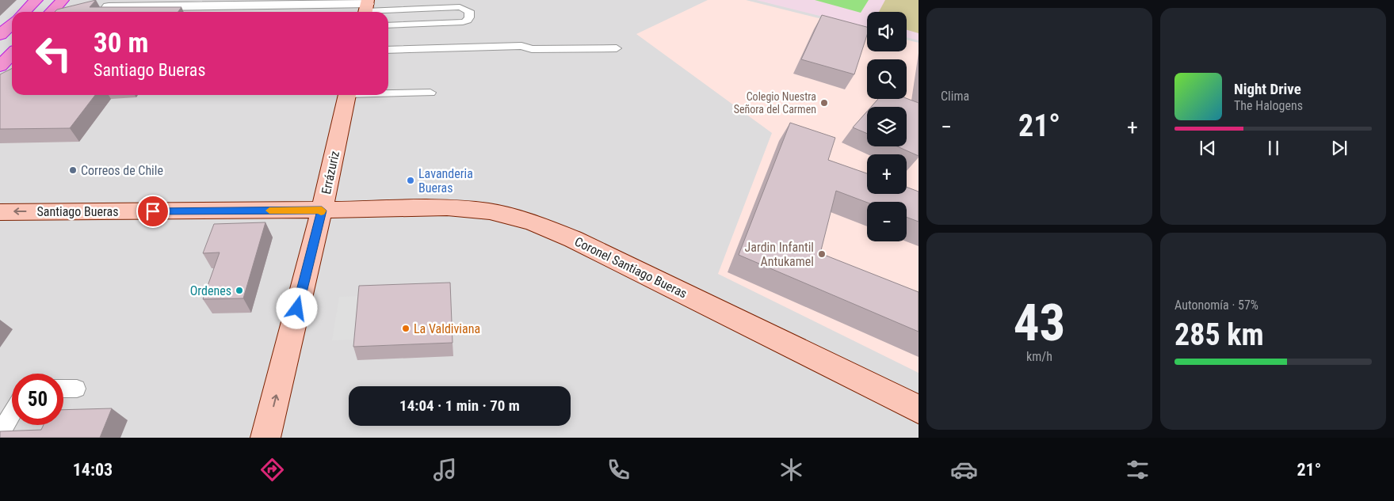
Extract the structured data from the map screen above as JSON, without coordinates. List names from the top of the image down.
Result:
{
  "streets": {
    "main road": ["Errázuriz", "Santiago Bueras", "Coronel Santiago Bueras"]
  },
  "crossings": [
    ["Errázuriz", "Santiago Bueras"],
    ["Errázuriz", "Coronel Santiago Bueras"],
    ["Santiago Bueras", "Coronel Santiago Bueras"]
  ],
  "one_way": ["Errázuriz", "Santiago Bueras"],
  "places": [
    "Colegio Nuestra Señora del Carmen",
    "Correos de Chile",
    "Lavanderia Bueras",
    "Jardin Infantil Antukamel",
    "Ordenes",
    "La Valdiviana"
  ],
  "page": {
    "tile": [
      "Clima",
      ["43", "km/h"],
      ["Autonomía · 57%", "285 km"]
    ],
    "map_buttons": ["+", "−"],
    "turn": ["30 m", "Santiago Bueras"],
    "song": ["Night Drive", "The Halogens"],
    "heat": ["−", "21°", "+"],
    "limit": "50",
    "trip": "14:04 · 1 min · 70 m",
    "tabs": ["14:03", "21°"]
  }
}
